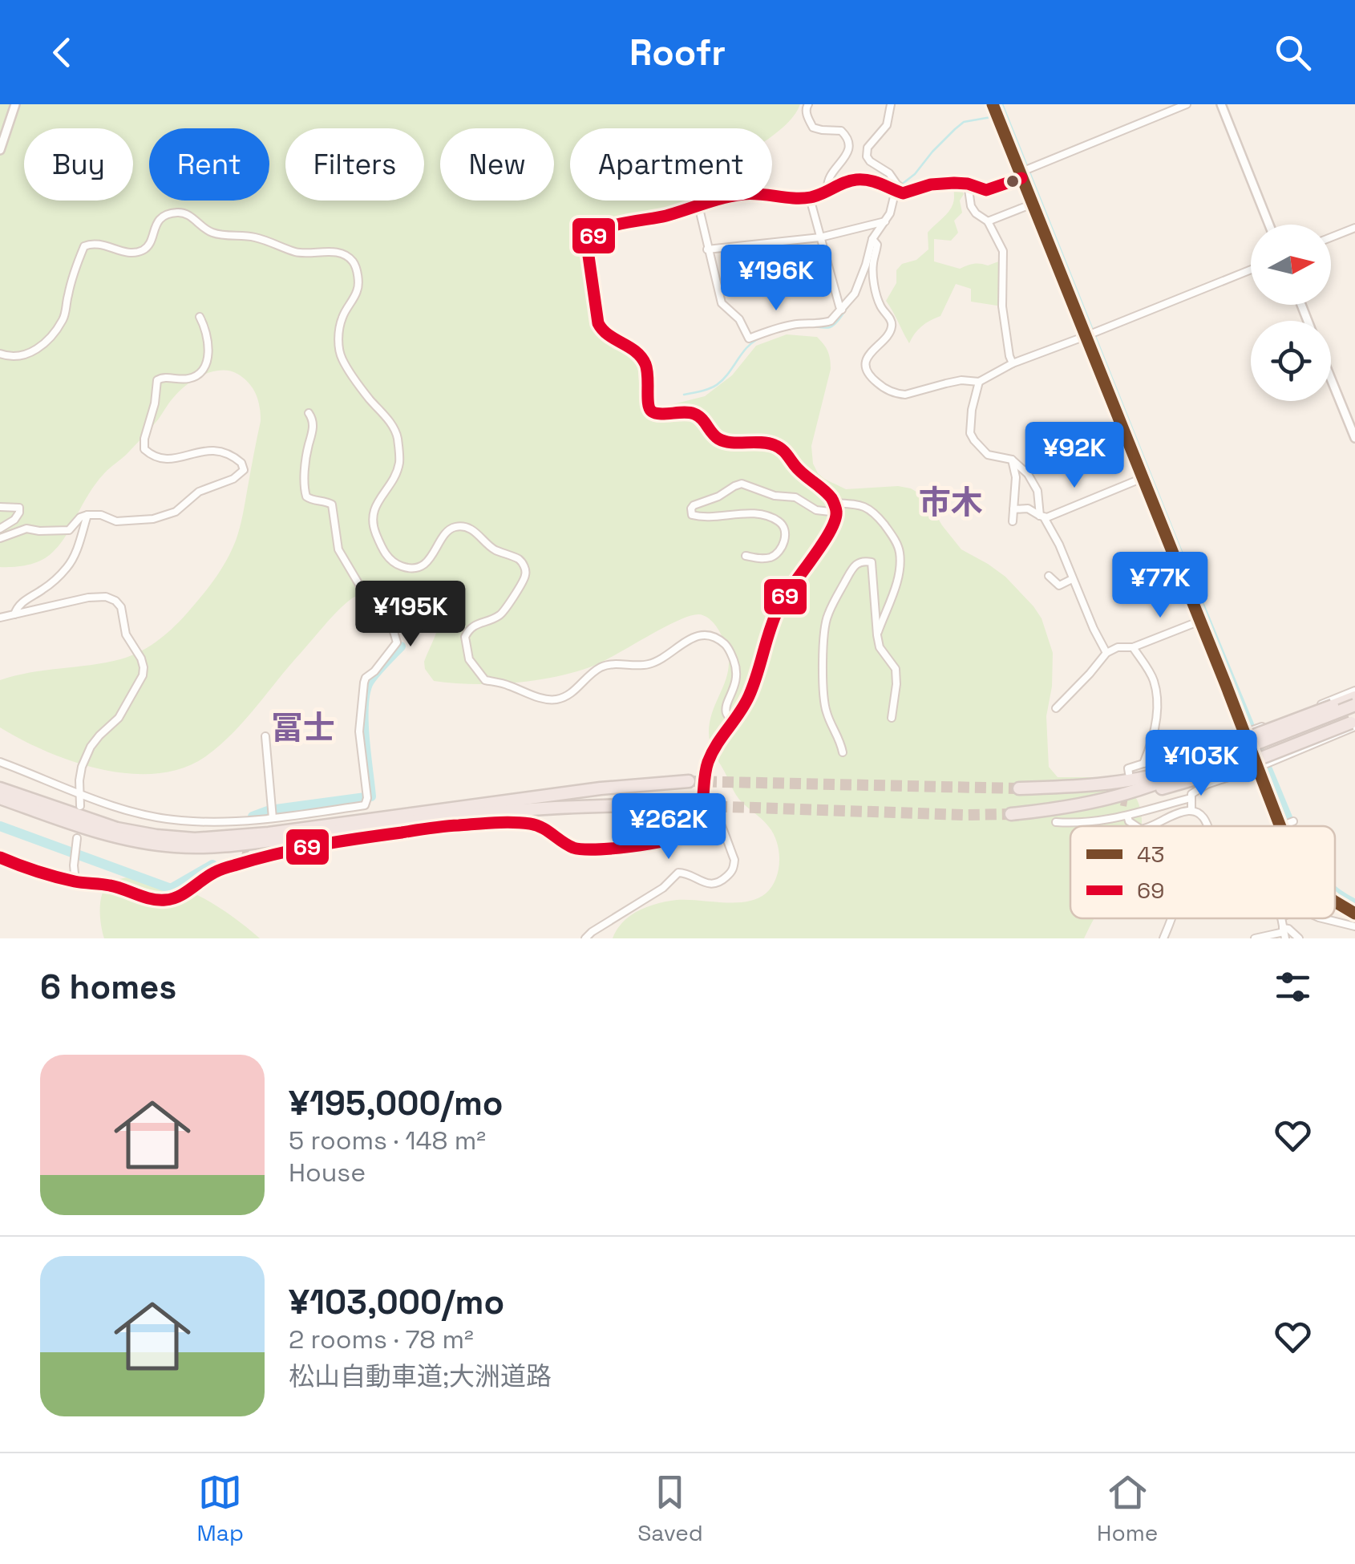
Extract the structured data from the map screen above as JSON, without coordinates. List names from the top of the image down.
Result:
{
  "districts": ["市木", "冨士"],
  "lines": ["transit line 43", "transit line 69"],
  "legend": ["43", "69"],
  "north": "right",
  "page": {
    "header": "Roofr",
    "chip": [
      "Buy",
      "Rent",
      "Filters",
      "New",
      "Apartment"
    ],
    "price": [
      "¥196K",
      "¥92K",
      "¥77K",
      "¥195K",
      "¥103K",
      "¥262K"
    ],
    "heading": "6 homes",
    "list": [
      {
        "name": "¥195,000/mo",
        "note": "5 rooms · 148 m² · House"
      },
      {
        "name": "¥103,000/mo",
        "note": "2 rooms · 78 m² · 松山自動車道;大洲道路"
      }
    ],
    "tabs": ["Map", "Saved", "Home"]
  }
}
